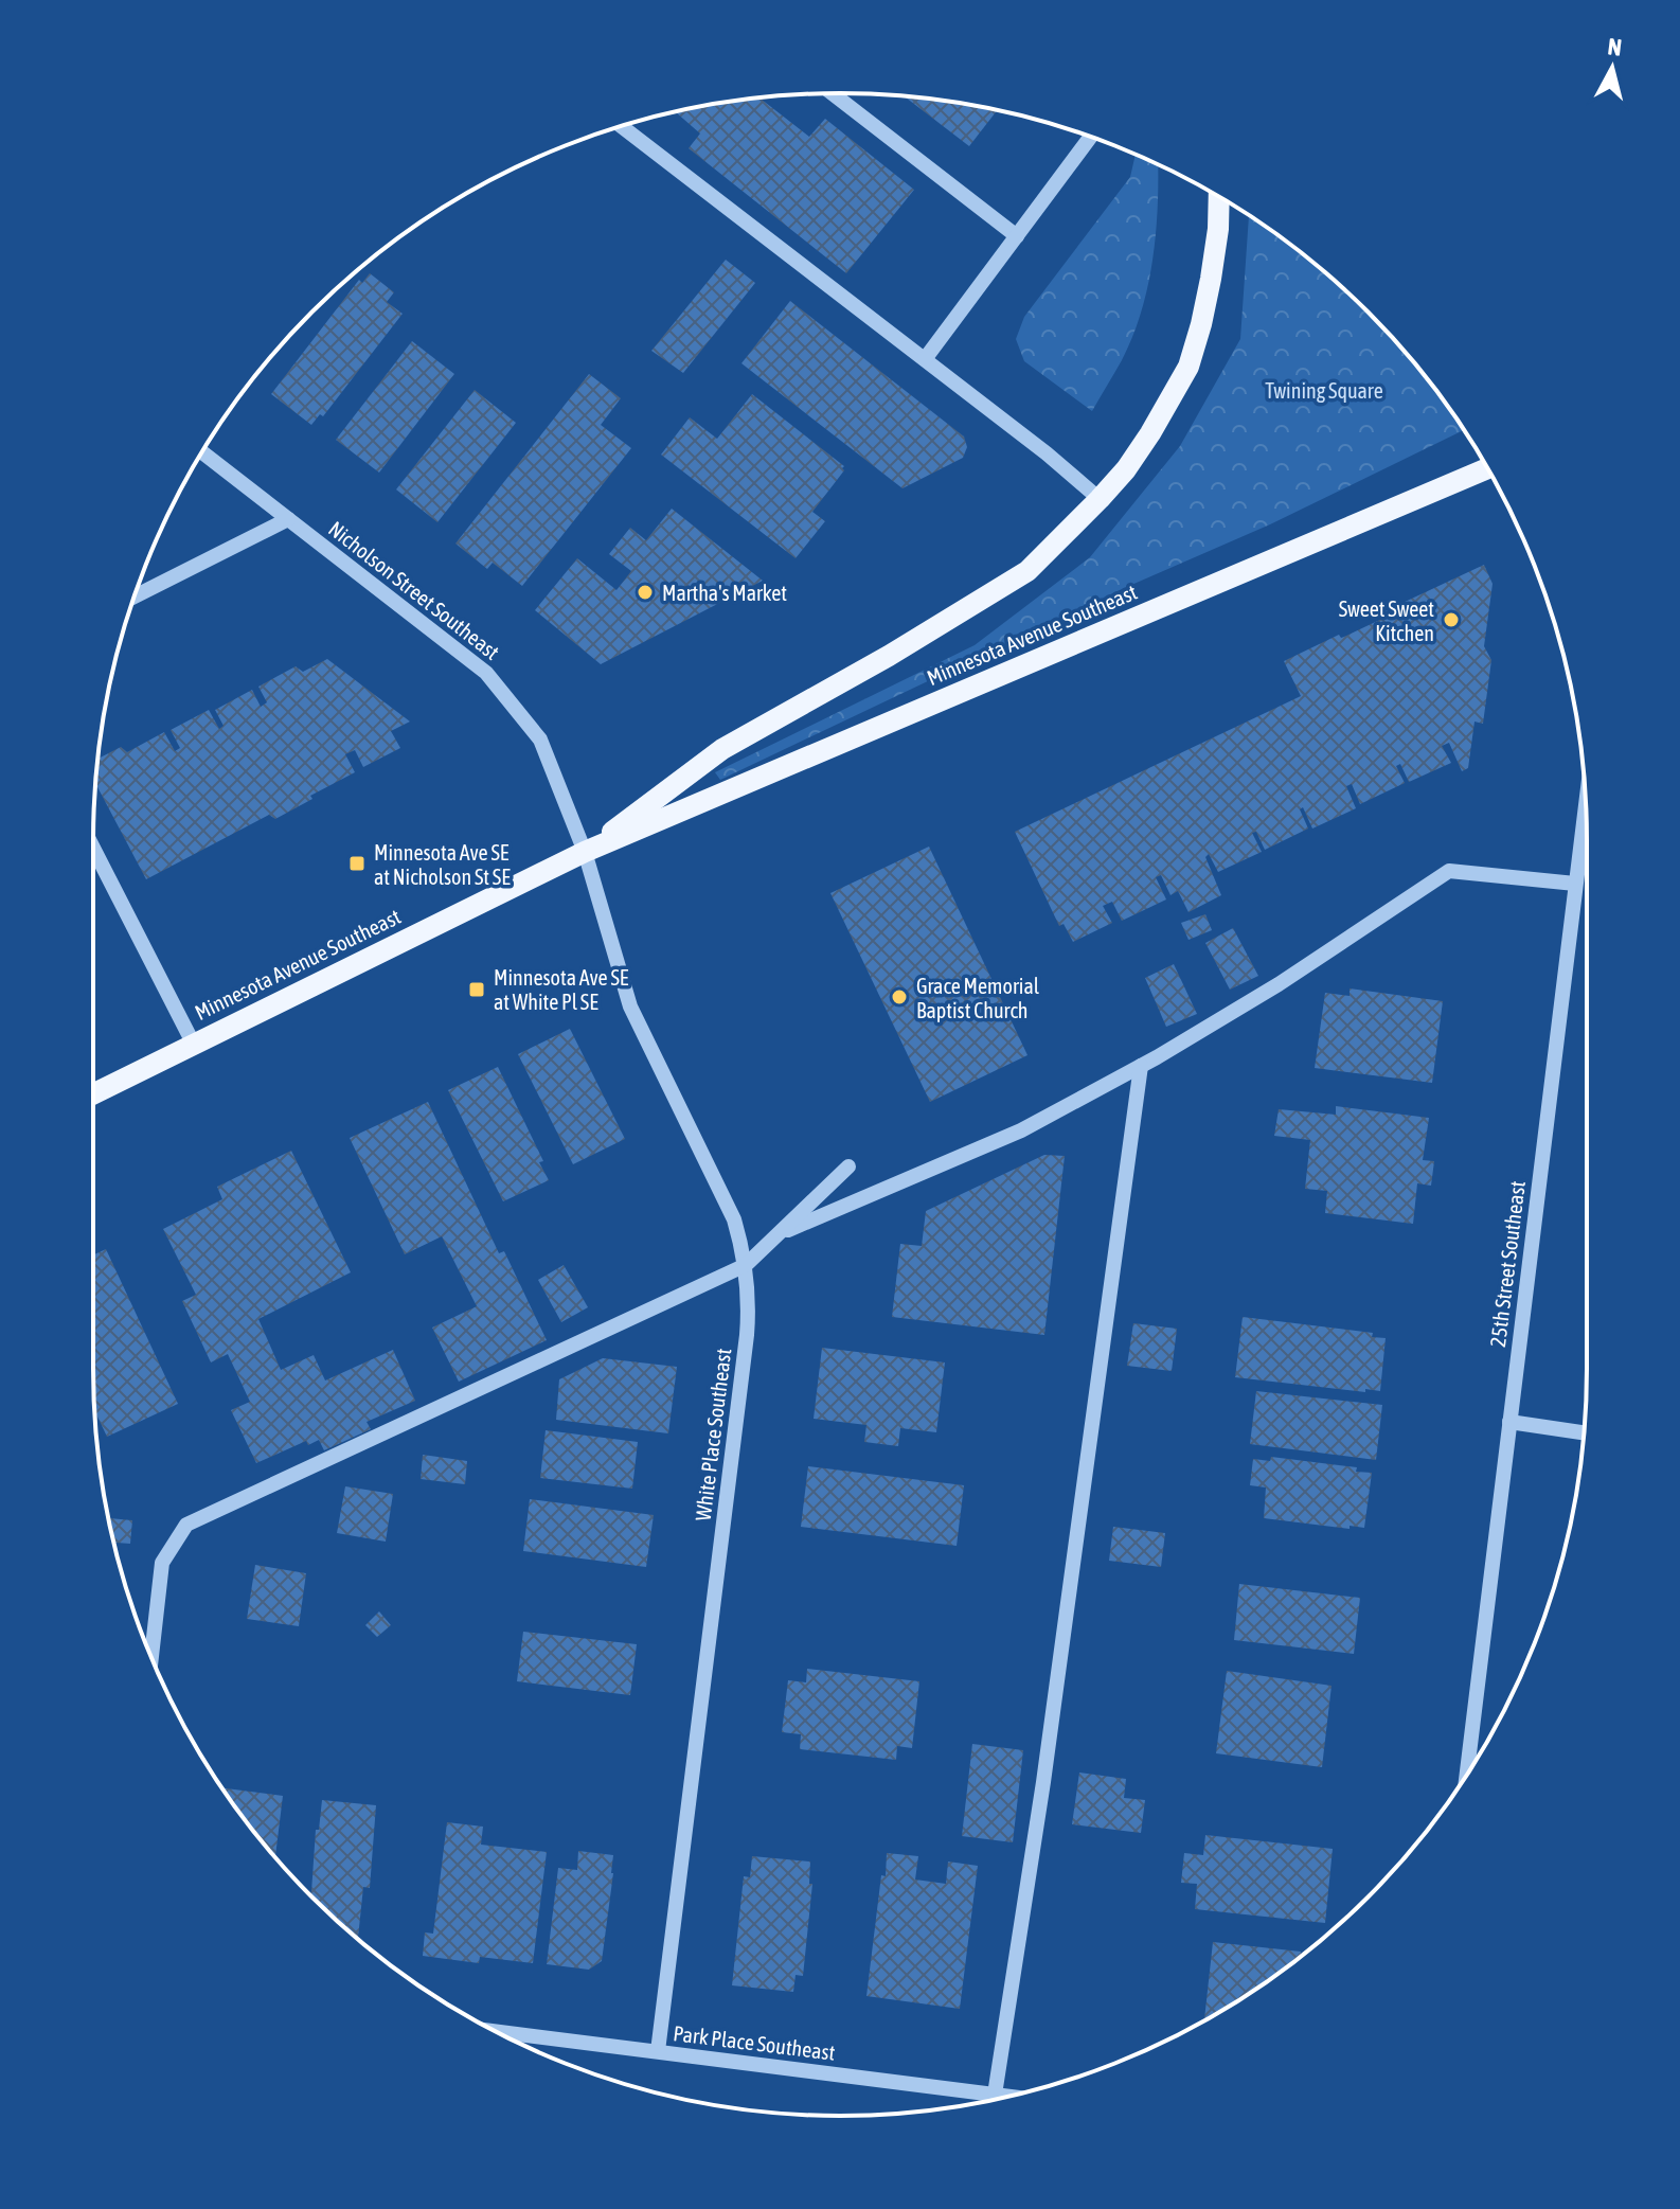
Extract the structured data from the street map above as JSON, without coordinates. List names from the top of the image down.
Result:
{
  "streets": {
    "main road": ["Minnesota Avenue Southeast"],
    "street": [
      "Nicholson Street Southeast",
      "25th Street Southeast",
      "White Place Southeast",
      "Park Place Southeast"
    ]
  },
  "crossings": [
    ["Nicholson Street Southeast", "Minnesota Avenue Southeast"],
    ["Nicholson Street Southeast", "White Place Southeast"],
    ["Minnesota Avenue Southeast", "White Place Southeast"],
    ["White Place Southeast", "Park Place Southeast"]
  ],
  "parks": ["Twining Square"],
  "places": {
    "other": ["Martha's Market", "Sweet Sweet Kitchen", "Grace Memorial Baptist Church"],
    "transit": ["Minnesota Ave SE at Nicholson St SE", "Minnesota Ave SE at White Pl SE"]
  },
  "north": "top"
}
